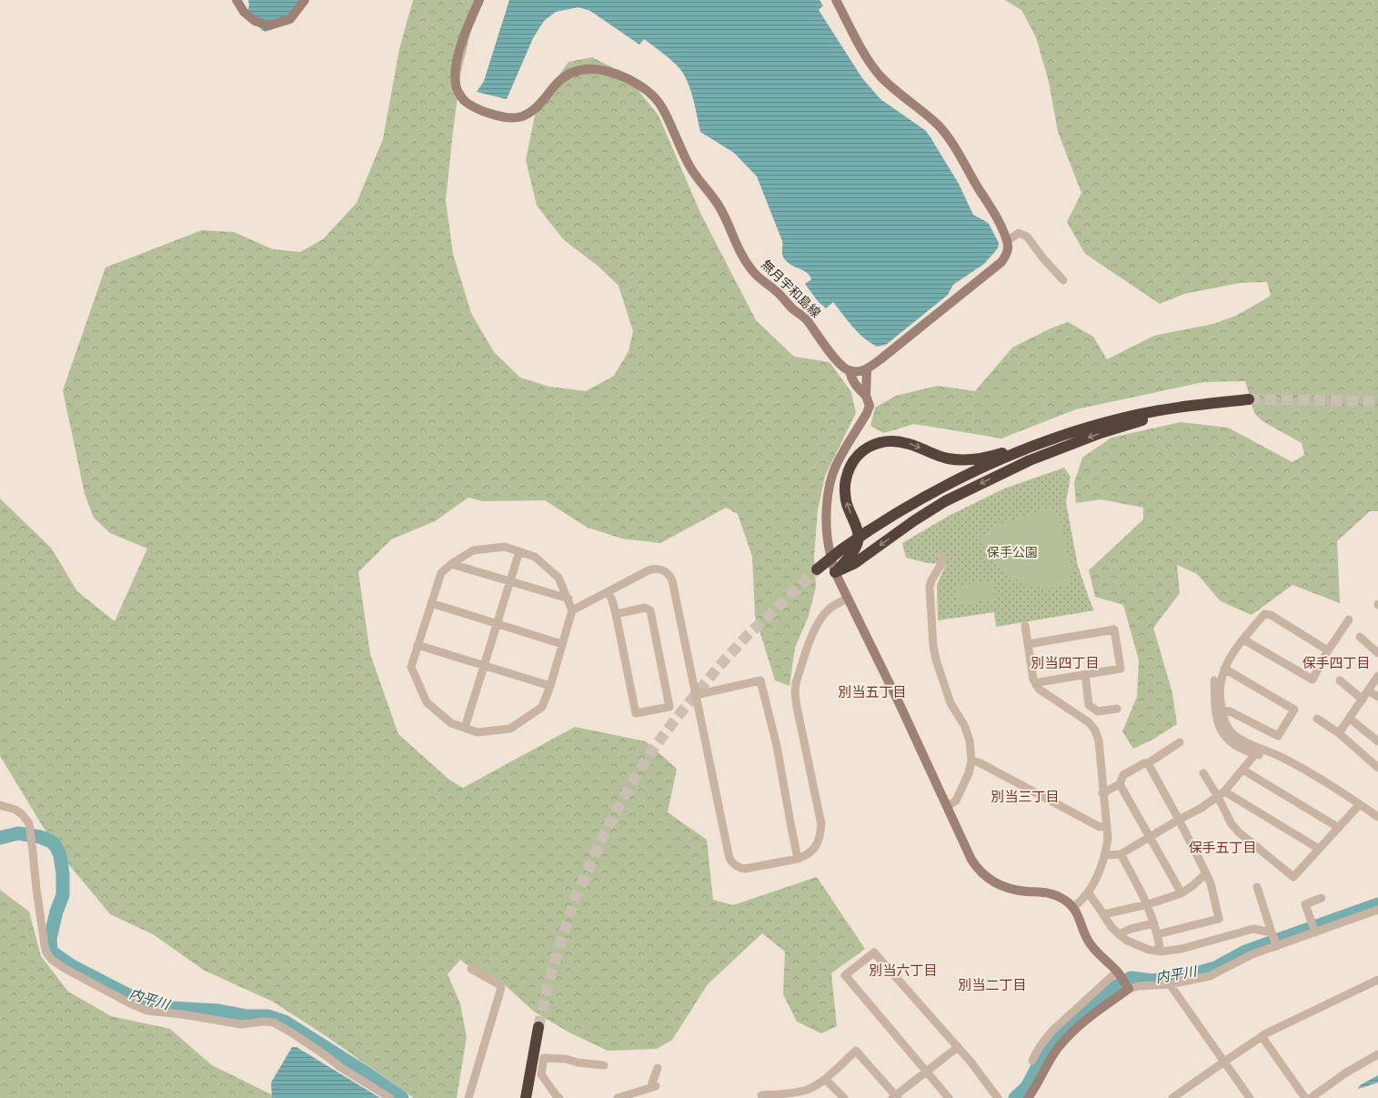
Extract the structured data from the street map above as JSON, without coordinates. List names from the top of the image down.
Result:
{
  "streets": {
    "main road": ["無月宇和島線"]
  },
  "districts": [
    "別当四丁目",
    "保手四丁目",
    "別当五丁目",
    "別当三丁目",
    "保手五丁目",
    "別当六丁目",
    "別当二丁目"
  ],
  "water": ["内平川"],
  "parks": ["保手公園"]
}
